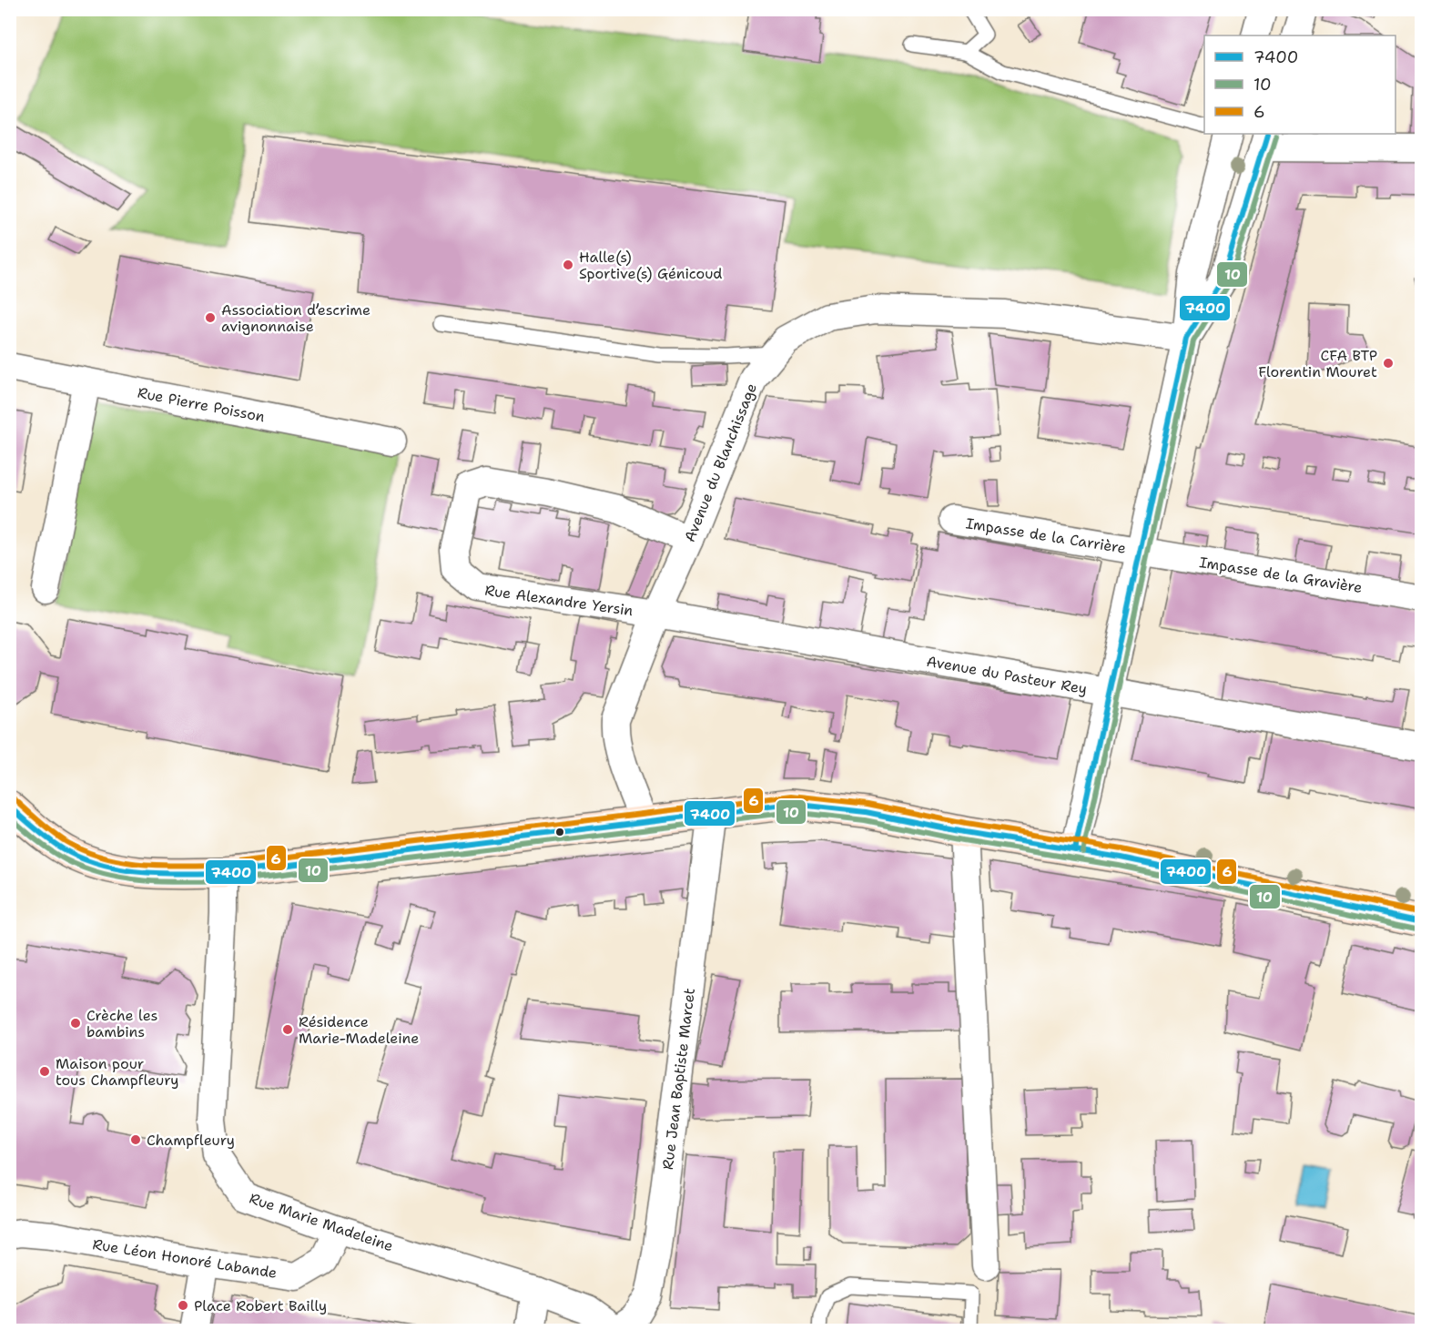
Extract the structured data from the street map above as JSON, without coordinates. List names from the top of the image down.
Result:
{
  "streets": {
    "street": [
      "Rue Pierre Poisson",
      "Avenue du Blanchissage",
      "Impasse de la Carrière",
      "Impasse de la Gravière",
      "Rue Alexandre Yersin",
      "Avenue du Pasteur Rey",
      "Rue Jean Baptiste Marcet",
      "Rue Marie Madeleine",
      "Rue Léon Honoré Labande"
    ]
  },
  "crossings": [
    ["Avenue du Blanchissage", "Rue Alexandre Yersin"],
    ["Avenue du Blanchissage", "Avenue du Pasteur Rey"],
    ["Impasse de la Carrière", "Impasse de la Gravière"],
    ["Rue Alexandre Yersin", "Avenue du Pasteur Rey"],
    ["Rue Jean Baptiste Marcet", "Rue Marie Madeleine"],
    ["Rue Marie Madeleine", "Rue Léon Honoré Labande"]
  ],
  "places": [
    "Halle(s) Sportive(s) Génicoud",
    "Association d’escrime avignonnaise",
    "CFA BTP Florentin Mouret",
    "Crèche les bambins",
    "Résidence Marie-Madeleine",
    "Maison pour tous Champfleury",
    "Champfleury",
    "Place Robert Bailly"
  ],
  "lines": ["transit line 7400", "transit line 10", "transit line 6"],
  "legend": ["7400", "10", "6"]
}
